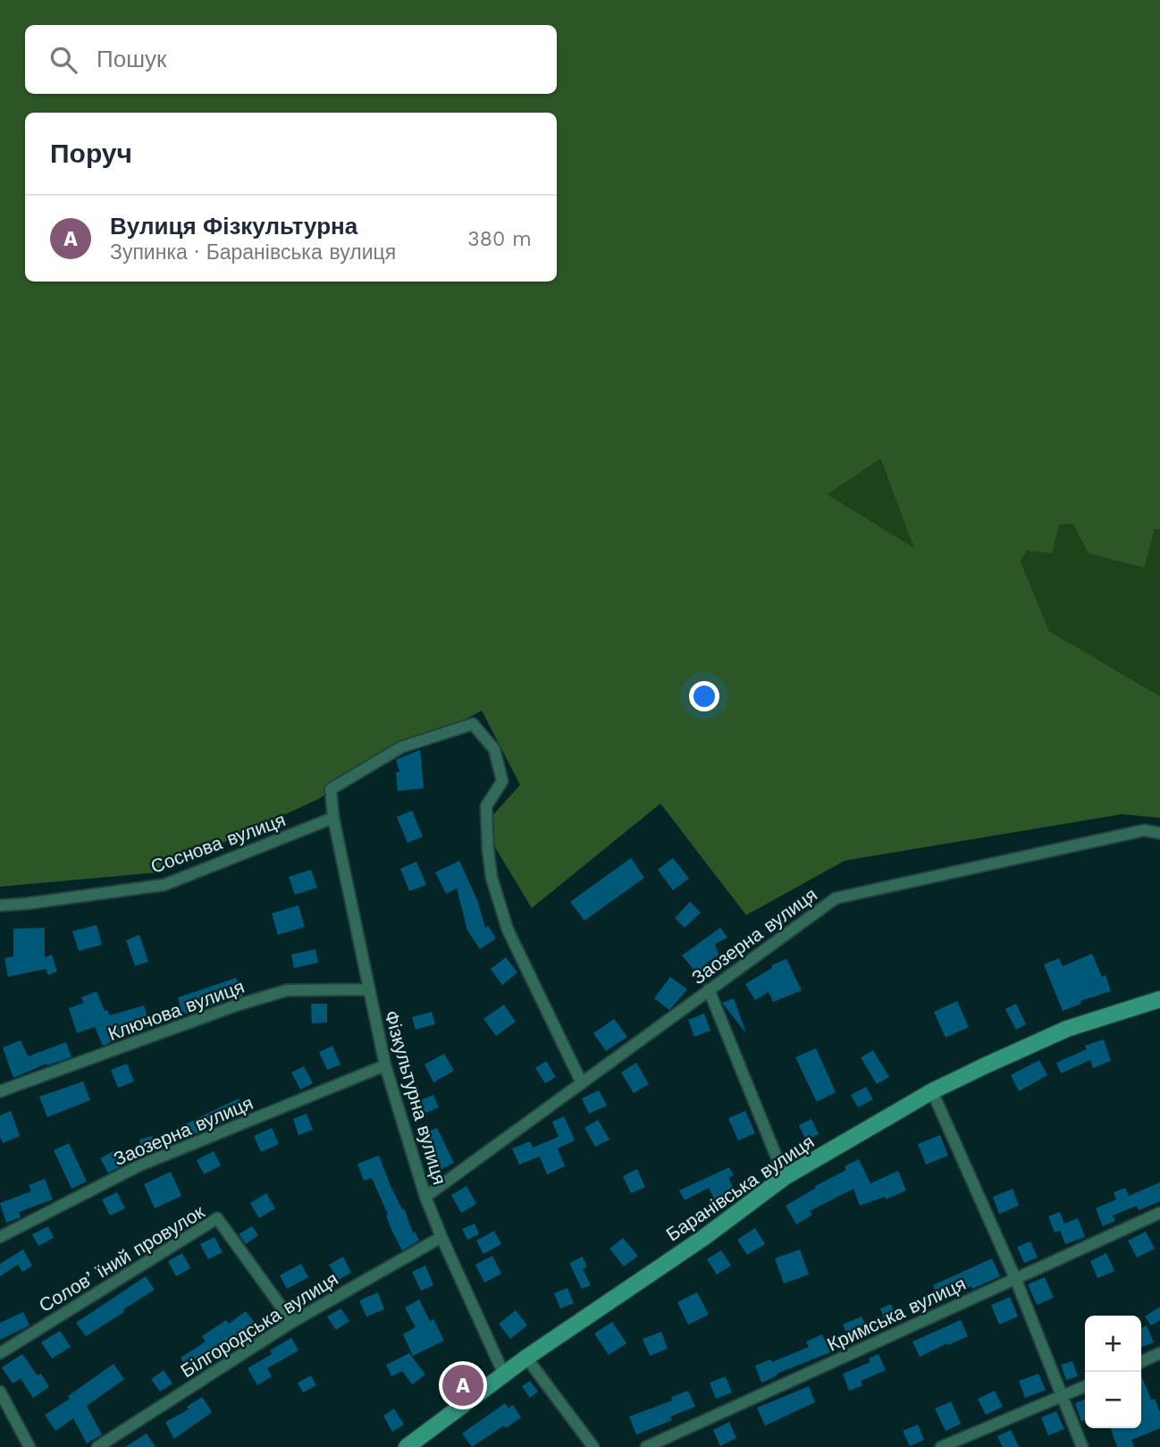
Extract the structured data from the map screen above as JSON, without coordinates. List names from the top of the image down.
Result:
{
  "streets": {
    "main road": ["Баранівська вулиця"],
    "street": [
      "Соснова вулиця",
      "Заозерна вулиця",
      "Ключова вулиця",
      "Фізкультурна вулиця",
      "Соловʼїний провулок",
      "Кримська вулиця",
      "Білгородська вулиця"
    ]
  },
  "crossings": [
    ["Соснова вулиця", "Фізкультурна вулиця"],
    ["Заозерна вулиця", "Фізкультурна вулиця"],
    ["Ключова вулиця", "Фізкультурна вулиця"],
    ["Фізкультурна вулиця", "Баранівська вулиця"],
    ["Фізкультурна вулиця", "Білгородська вулиця"],
    ["Соловʼїний провулок", "Білгородська вулиця"]
  ],
  "page": {
    "search": "Пошук",
    "heading": "Поруч",
    "list": [
      {
        "mark": "A",
        "name": "Вулиця Фізкультурна",
        "note": "Зупинка · Баранівська вулиця",
        "value": "380 m"
      }
    ],
    "map_buttons": ["+", "−"],
    "pins": "A"
  }
}
